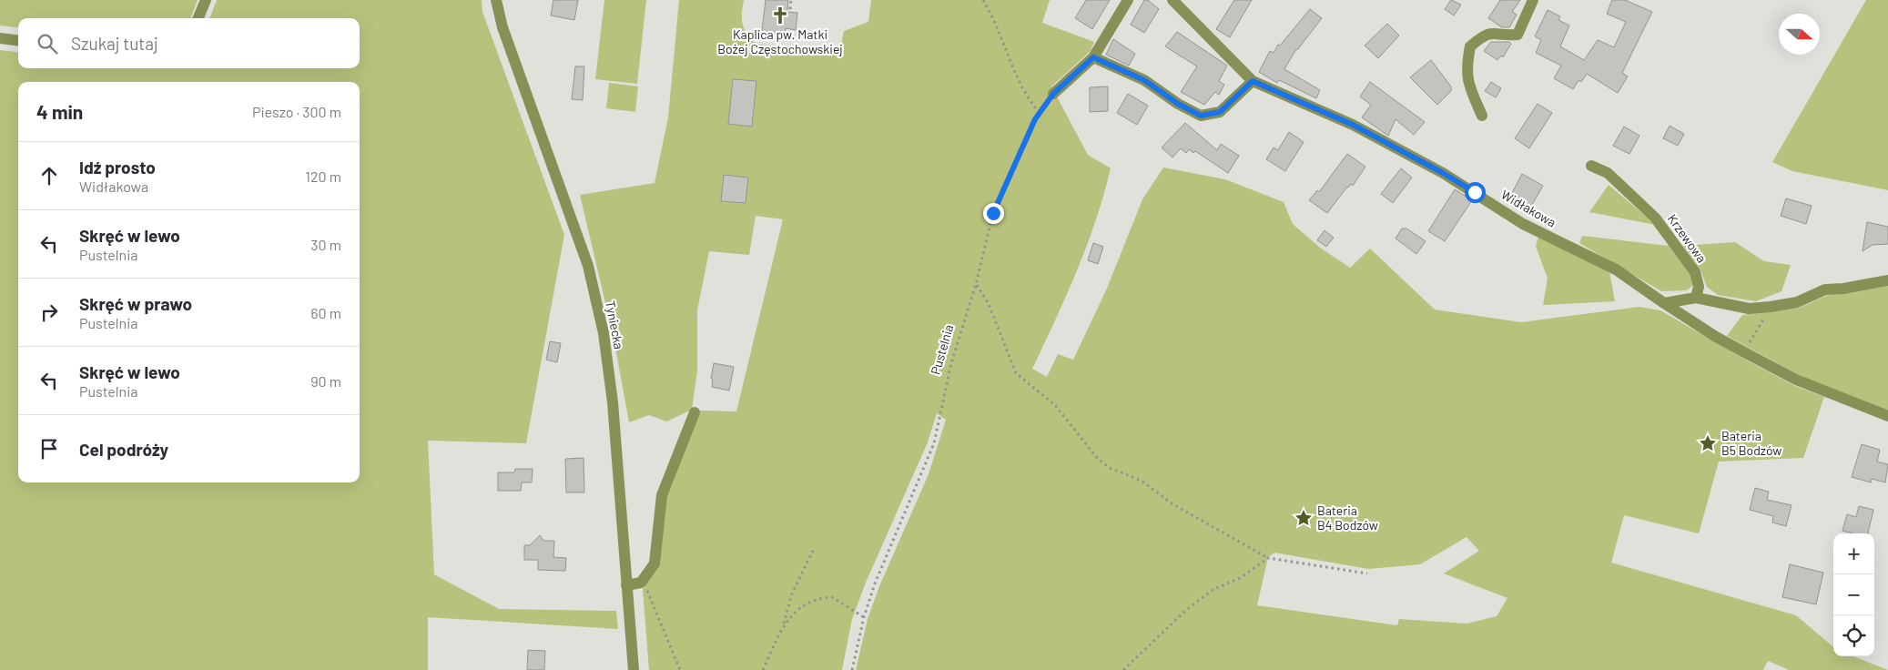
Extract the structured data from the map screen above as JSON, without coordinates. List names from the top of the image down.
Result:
{
  "streets": {
    "street": ["Widłakowa", "Krzewowa", "Tyniecka"],
    "path": ["Pustelnia"]
  },
  "places": {
    "church": ["Kaplica pw. Matki Bożej Częstochowskiej"],
    "place": ["Bateria B5 Bodzów", "Bateria B4 Bodzów"]
  },
  "north": "right",
  "page": {
    "search": "Szukaj tutaj",
    "heading": ["4 min", "Pieszo · 300 m"],
    "list": [
      ["Idź prosto", "Widłakowa", "120 m"],
      ["Skręć w lewo", "Pustelnia", "30 m"],
      ["Skręć w prawo", "Pustelnia", "60 m"],
      ["Skręć w lewo", "Pustelnia", "90 m"],
      "Cel podróży"
    ],
    "map_buttons": ["+", "−"]
  }
}
